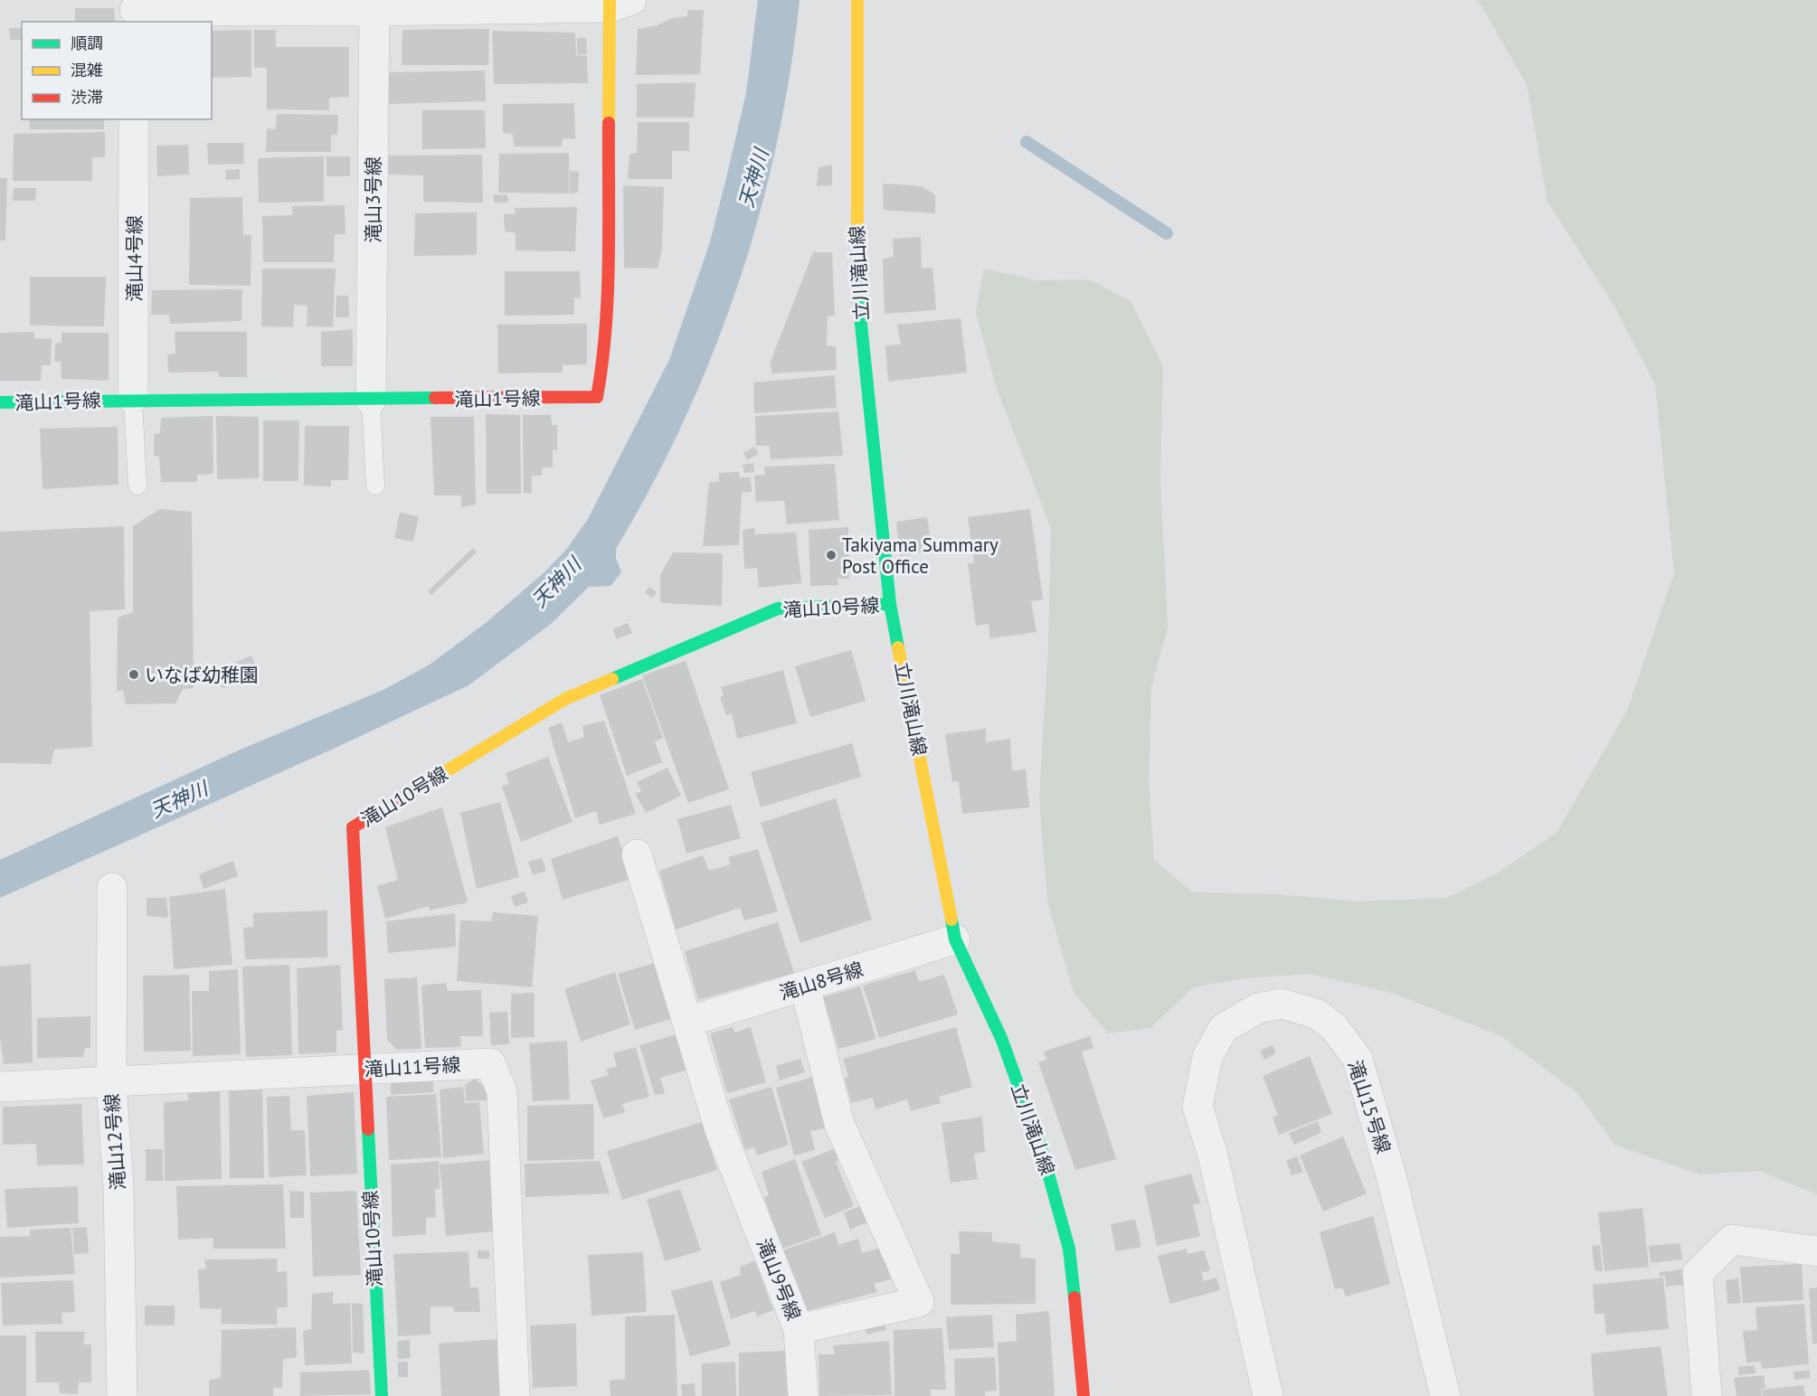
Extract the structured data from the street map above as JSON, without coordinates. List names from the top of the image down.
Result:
{
  "streets": {
    "street": [
      "滝山3号線",
      "滝山4号線",
      "立川滝山線",
      "滝山1号線",
      "滝山10号線",
      "滝山8号線",
      "滝山11号線",
      "滝山15号線",
      "滝山12号線",
      "滝山9号線"
    ]
  },
  "crossings": [
    ["滝山3号線", "滝山1号線"],
    ["滝山4号線", "滝山1号線"],
    ["立川滝山線", "滝山10号線"],
    ["立川滝山線", "滝山8号線"],
    ["滝山10号線", "滝山11号線"],
    ["滝山8号線", "滝山9号線"],
    ["滝山11号線", "滝山12号線"]
  ],
  "water": ["天神川"],
  "places": ["Takiyama Summary Post Office", "いなば幼稚園"],
  "legend": ["順調", "混雑", "渋滞"]
}
